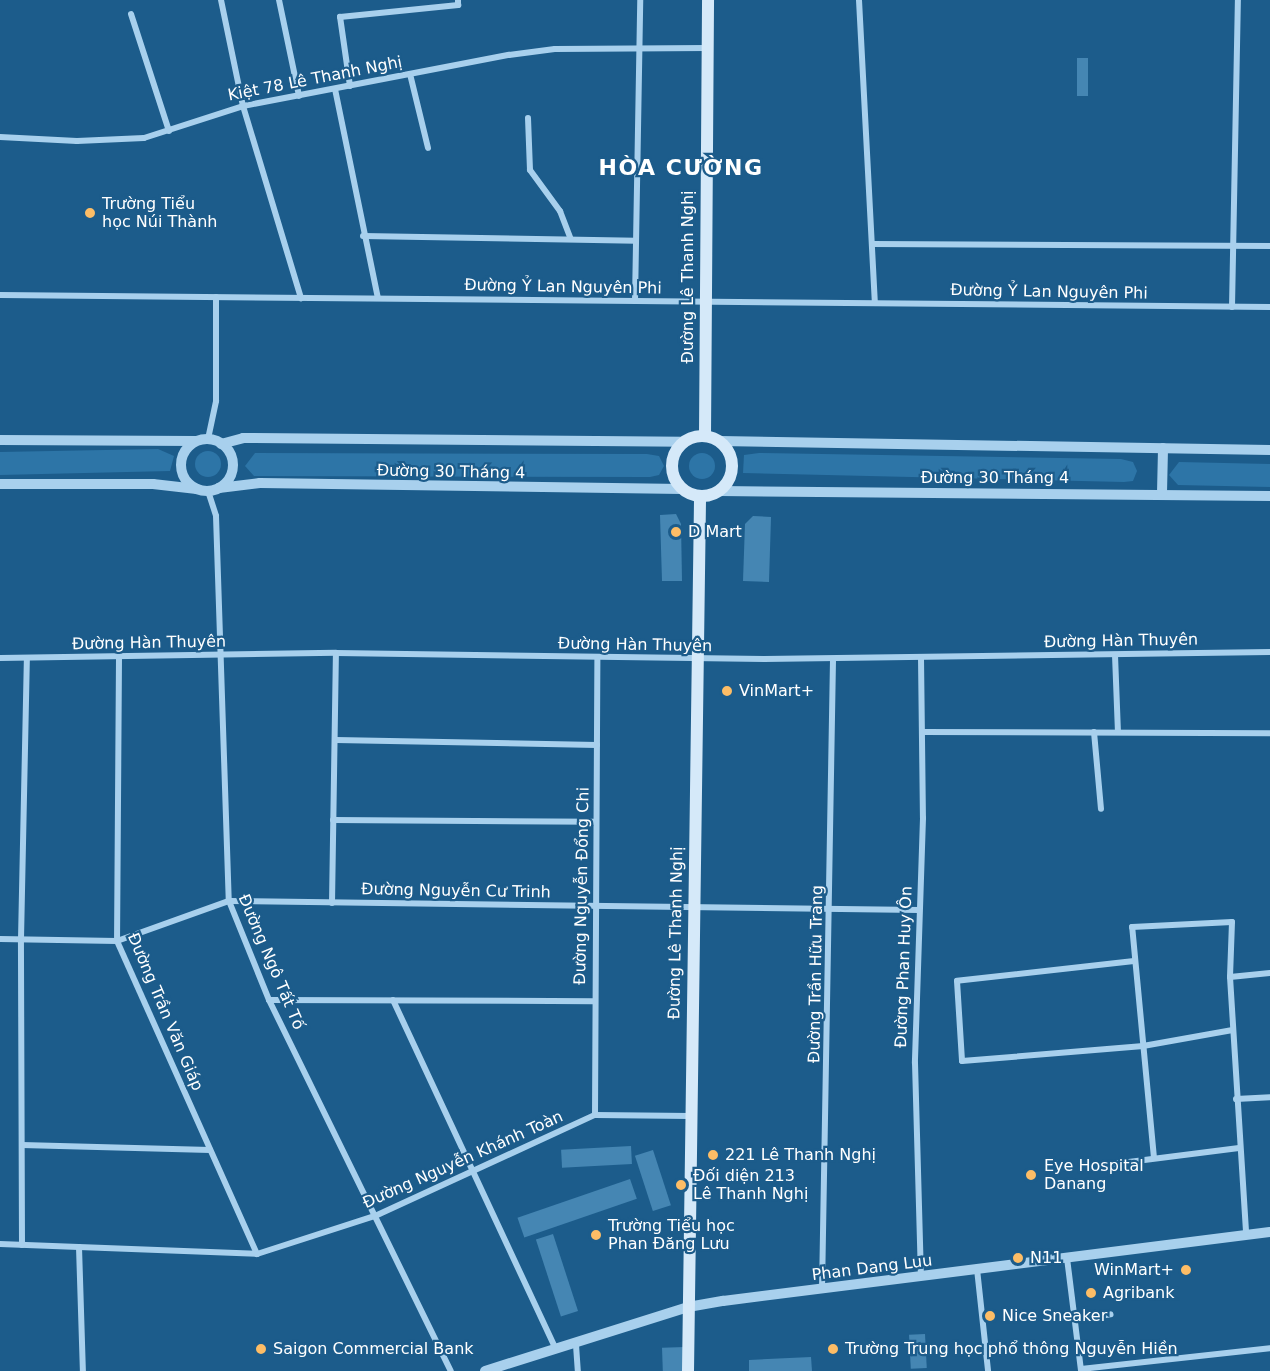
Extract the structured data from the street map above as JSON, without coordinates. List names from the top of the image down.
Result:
{
  "streets": {
    "main road": ["Đường Lê Thanh Nghị"],
    "street": [
      "Kiệt 78 Lê Thanh Nghị",
      "Đường Ỷ Lan Nguyên Phi",
      "Đường 30 Tháng 4",
      "Đường Hàn Thuyên",
      "Đường Nguyễn Đổng Chi",
      "Đường Nguyễn Cư Trinh",
      "Đường Ngô Tất Tố",
      "Đường Phan Huy Ôn",
      "Đường Trần Hữu Trang",
      "Đường Trần Văn Giáp",
      "Đường Nguyễn Khánh Toàn",
      "Phan Dang Luu"
    ]
  },
  "crossings": [
    ["Đường Lê Thanh Nghị", "Đường Ỷ Lan Nguyên Phi"],
    ["Đường Lê Thanh Nghị", "Đường 30 Tháng 4"],
    ["Đường Lê Thanh Nghị", "Đường Hàn Thuyên"],
    ["Đường Lê Thanh Nghị", "Đường Nguyễn Cư Trinh"],
    ["Đường Lê Thanh Nghị", "Đường Nguyễn Khánh Toàn"],
    ["Đường Lê Thanh Nghị", "Phan Dang Luu"],
    ["Đường 30 Tháng 4", "Đường Ngô Tất Tố"],
    ["Đường Hàn Thuyên", "Đường Nguyễn Đổng Chi"],
    ["Đường Hàn Thuyên", "Đường Ngô Tất Tố"],
    ["Đường Hàn Thuyên", "Đường Phan Huy Ôn"],
    ["Đường Hàn Thuyên", "Đường Trần Hữu Trang"],
    ["Đường Hàn Thuyên", "Đường Trần Văn Giáp"],
    ["Đường Nguyễn Đổng Chi", "Đường Nguyễn Cư Trinh"],
    ["Đường Nguyễn Đổng Chi", "Đường Nguyễn Khánh Toàn"],
    ["Đường Nguyễn Cư Trinh", "Đường Ngô Tất Tố"],
    ["Đường Nguyễn Cư Trinh", "Đường Phan Huy Ôn"],
    ["Đường Nguyễn Cư Trinh", "Đường Trần Hữu Trang"],
    ["Đường Nguyễn Cư Trinh", "Đường Trần Văn Giáp"],
    ["Đường Ngô Tất Tố", "Đường Nguyễn Khánh Toàn"],
    ["Đường Phan Huy Ôn", "Phan Dang Luu"],
    ["Đường Trần Hữu Trang", "Phan Dang Luu"],
    ["Đường Trần Văn Giáp", "Đường Nguyễn Khánh Toàn"]
  ],
  "districts": ["HÒA CƯỜNG"],
  "places": [
    "Trường Tiểu học Núi Thành",
    "D Mart",
    "VinMart+",
    "221 Lê Thanh Nghị",
    "Eye Hospital Danang",
    "Đối diện 213 Lê Thanh Nghị",
    "Trường Tiểu học Phan Đăng Lưu",
    "N11",
    "WinMart+",
    "Agribank",
    "Nice Sneaker",
    "Saigon Commercial Bank",
    "Trường Trung học phổ thông Nguyễn Hiền"
  ]
}
